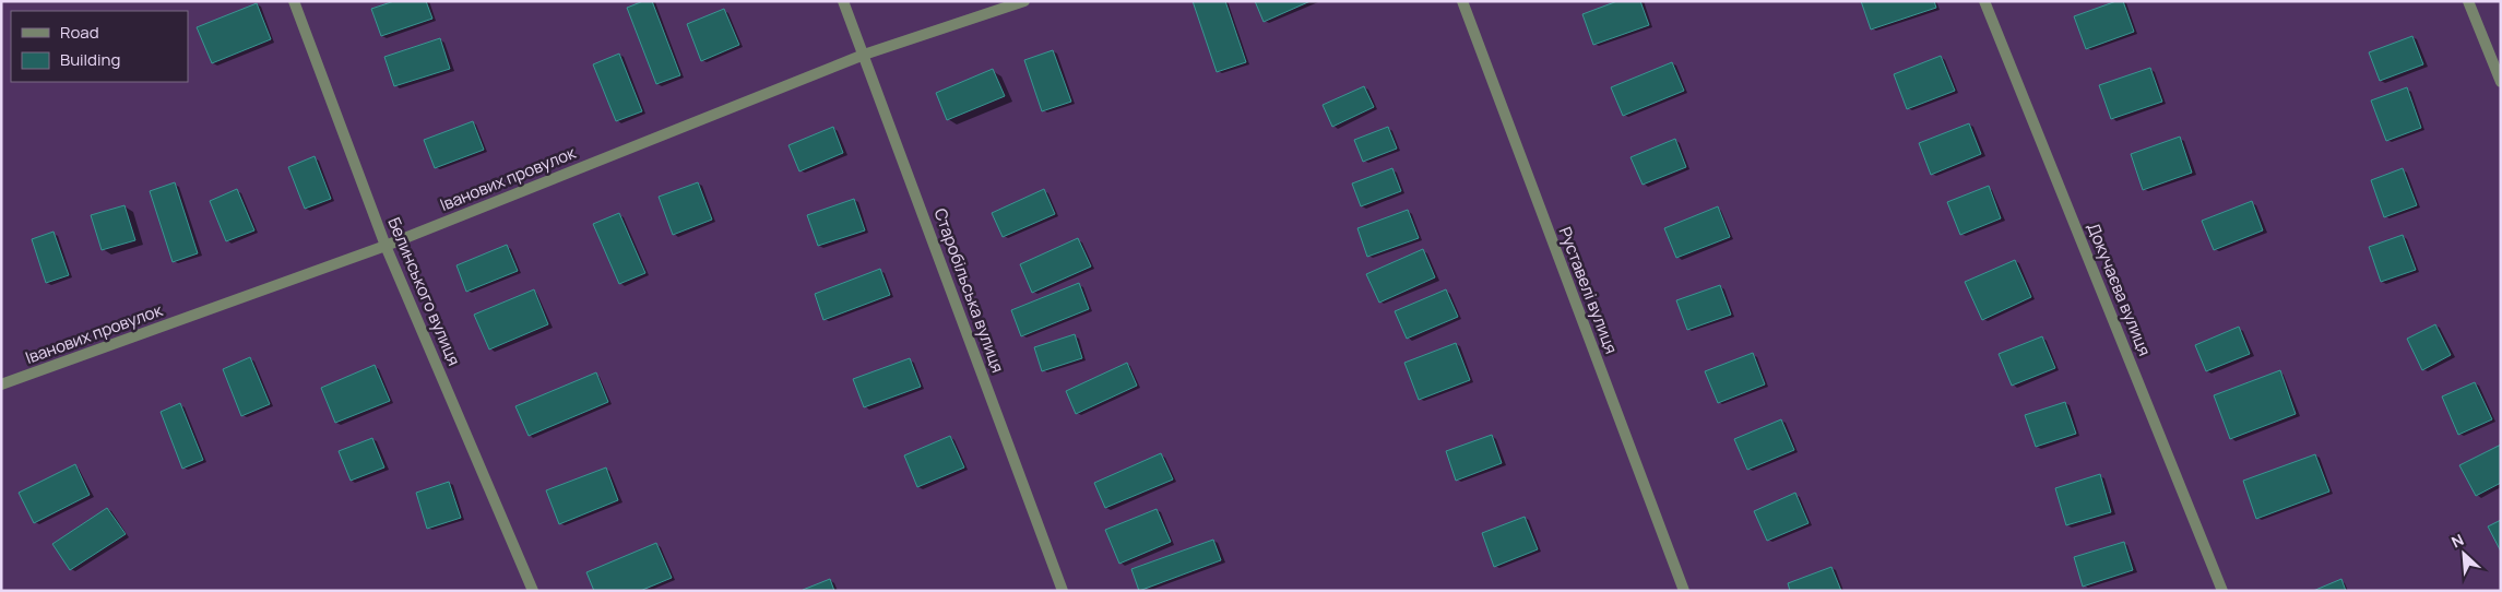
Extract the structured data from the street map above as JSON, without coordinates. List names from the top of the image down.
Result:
{
  "streets": {
    "street": [
      "Іванових провулок",
      "Докучаєва вулиця",
      "Старобільська вулиця",
      "Руставелі вулиця",
      "Белинського вулиця"
    ]
  },
  "crossings": [
    ["Іванових провулок", "Старобільська вулиця"],
    ["Іванових провулок", "Белинського вулиця"]
  ],
  "legend": ["Road", "Building"],
  "north": "top left"
}
